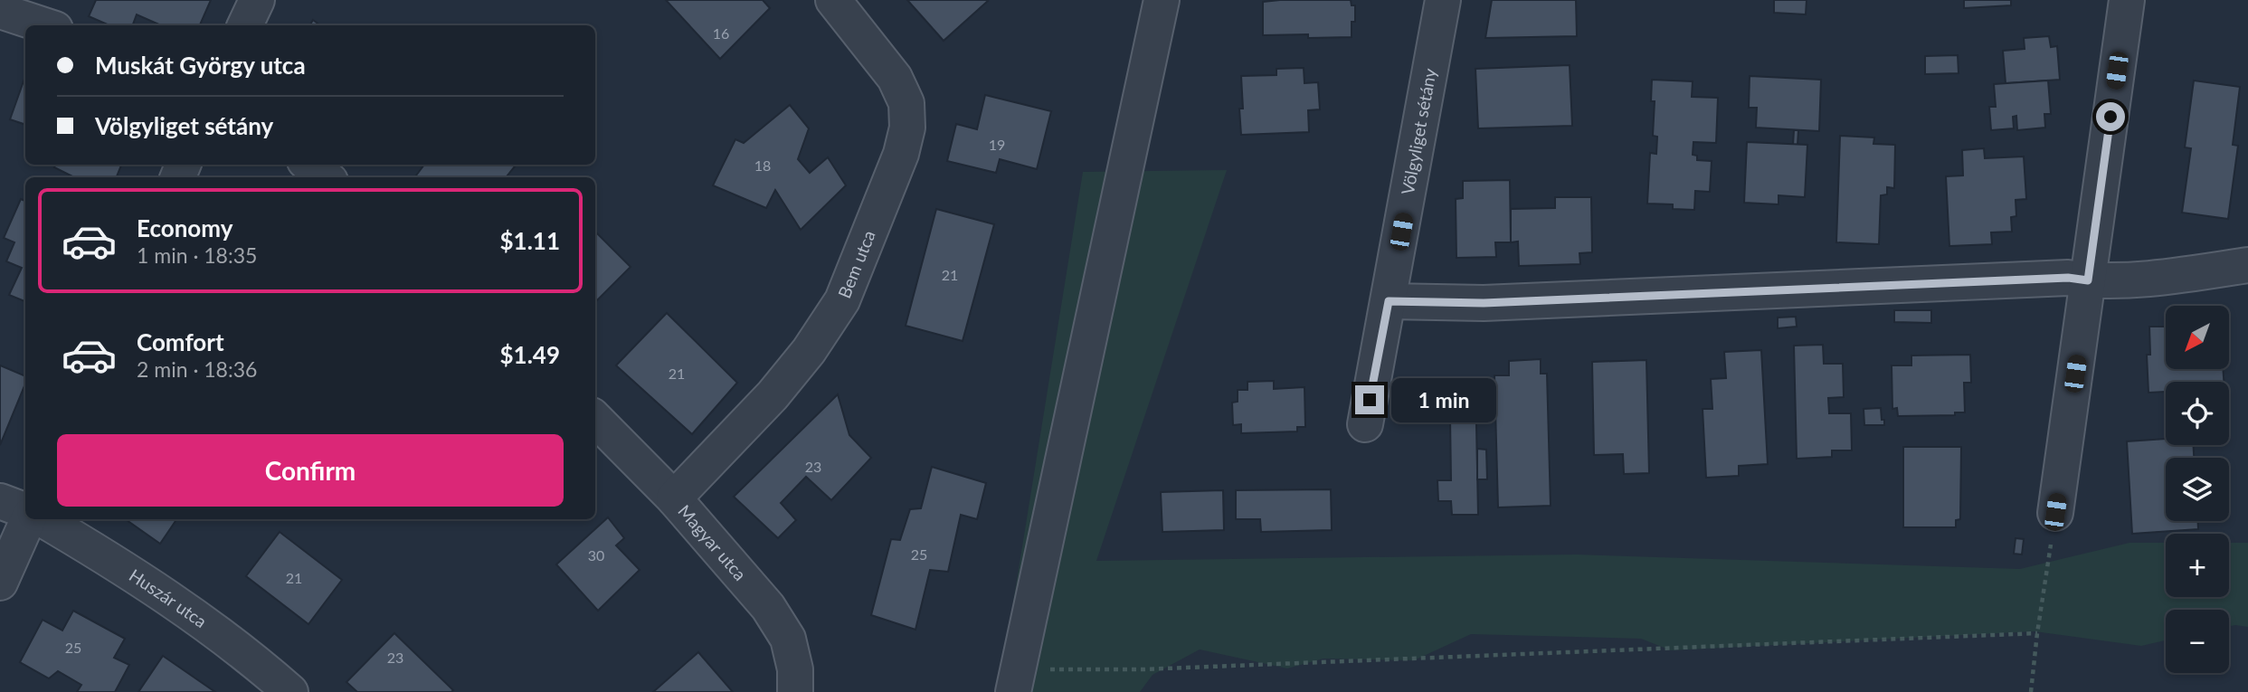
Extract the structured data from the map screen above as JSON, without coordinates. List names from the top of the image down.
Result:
{
  "streets": {
    "street": [
      "Völgyliget sétány",
      "Bem utca",
      "Magyar utca",
      "Huszár utca"
    ]
  },
  "crossings": [
    ["Bem utca", "Magyar utca"]
  ],
  "house_numbers": [
    "16",
    "19",
    "18",
    "21",
    "21",
    "23",
    "25",
    "30",
    "21",
    "25",
    "23"
  ],
  "north": "bottom left",
  "page": {
    "banner": ["Muskát György utca", "Völgyliget sétány"],
    "list": [
      {
        "name": "Economy",
        "note": "1 min · 18:35",
        "value": "$1.11"
      },
      {
        "name": "Comfort",
        "note": "2 min · 18:36",
        "value": "$1.49"
      }
    ],
    "map_buttons": ["+", "−"],
    "bubble": "1 min",
    "buttons": "Confirm"
  }
}
